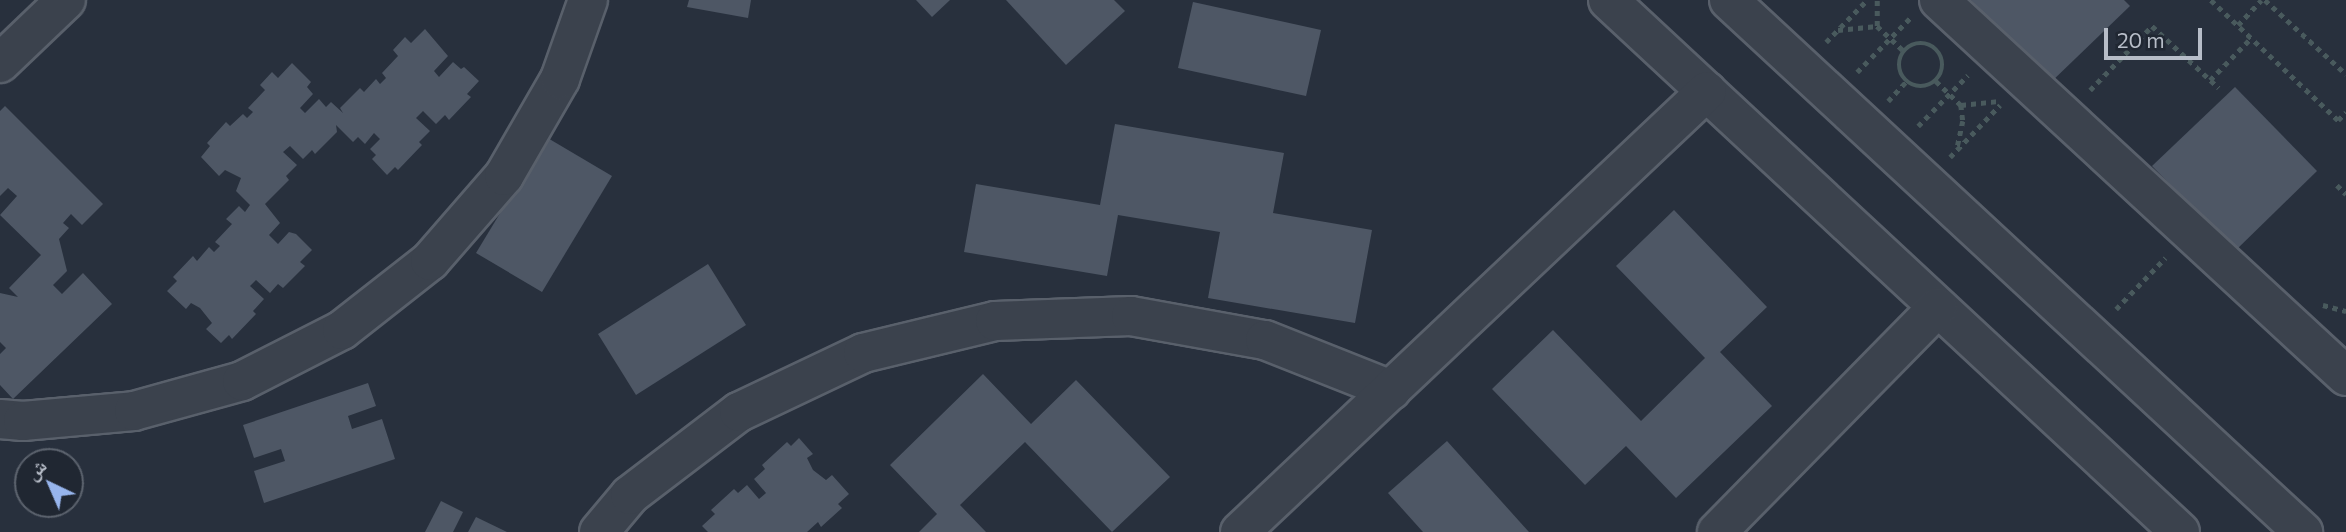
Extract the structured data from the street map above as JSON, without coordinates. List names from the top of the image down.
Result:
{
  "scale_bar": "20 m",
  "north": "top left"
}
